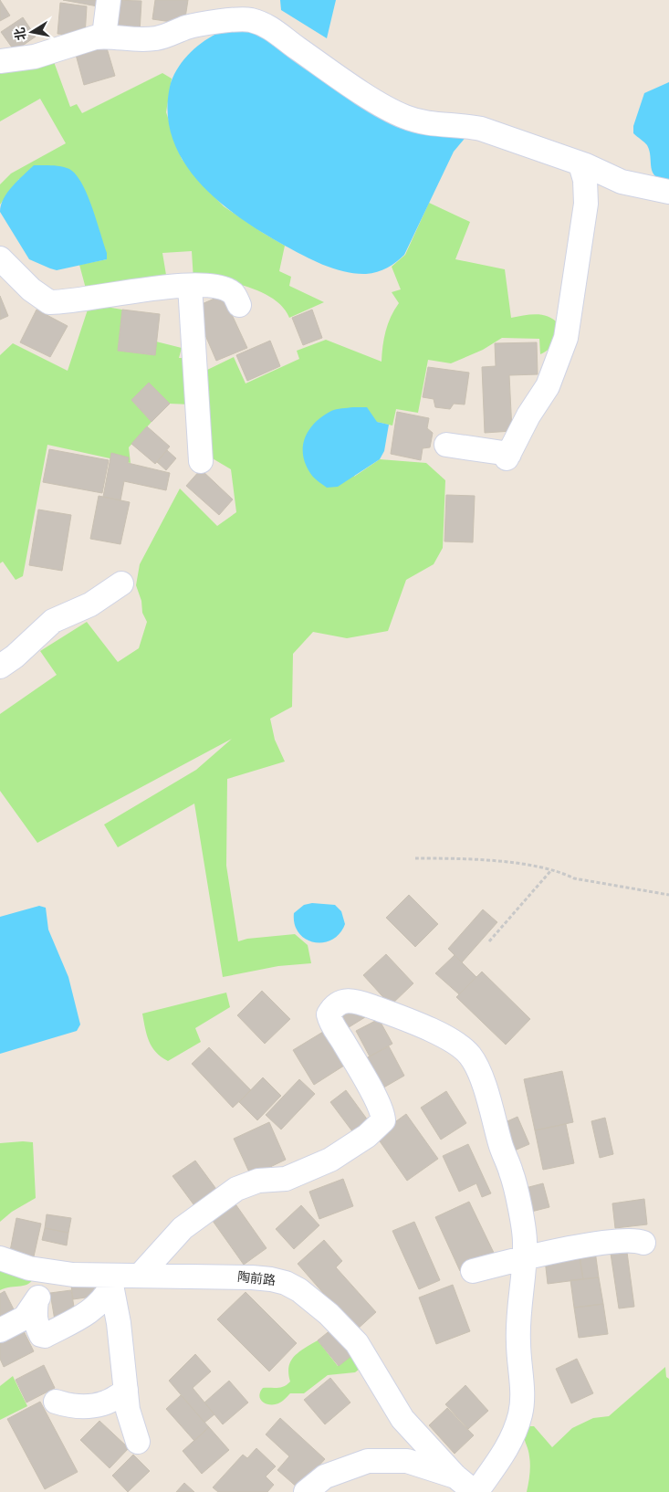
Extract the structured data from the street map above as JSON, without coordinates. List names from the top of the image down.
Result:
{
  "streets": {
    "street": ["陶前路"]
  },
  "north": "left"
}
